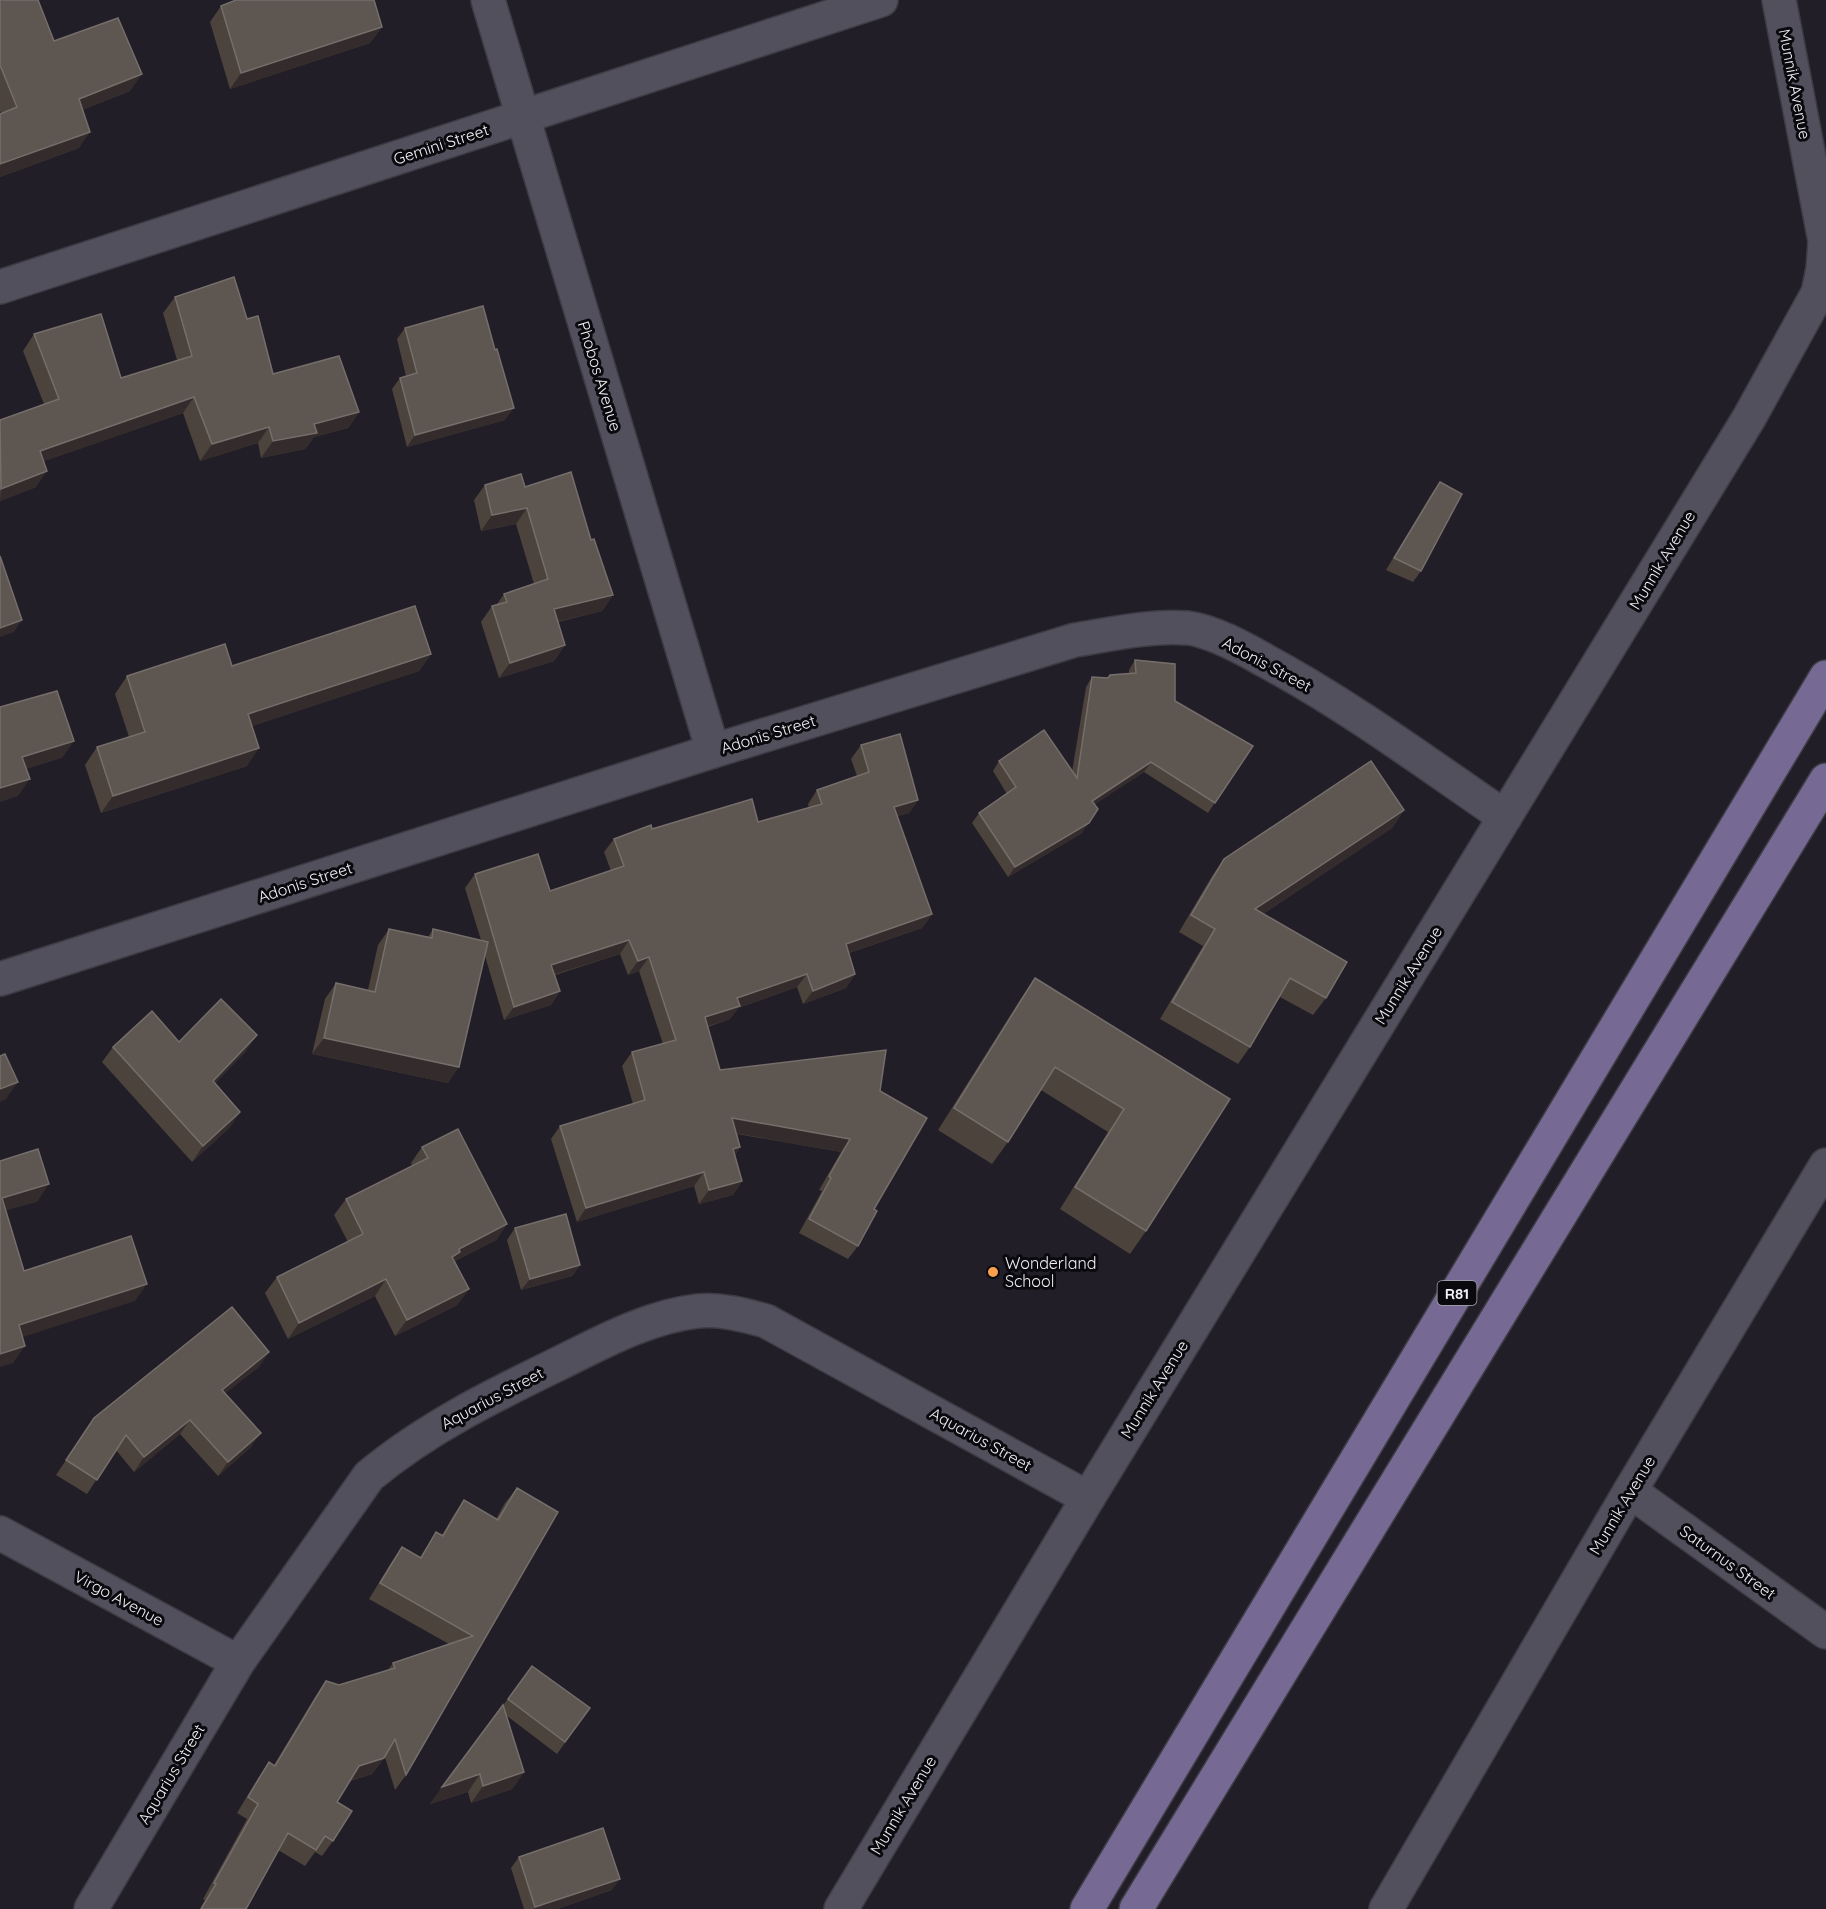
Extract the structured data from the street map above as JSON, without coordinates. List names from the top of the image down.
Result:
{
  "streets": {
    "main road": ["R81"],
    "street": [
      "Munnik Avenue",
      "Gemini Street",
      "Phobos Avenue",
      "Adonis Street",
      "Aquarius Street",
      "Saturnus Street",
      "Virgo Avenue"
    ]
  },
  "crossings": [
    ["Munnik Avenue", "Adonis Street"],
    ["Munnik Avenue", "Aquarius Street"],
    ["Munnik Avenue", "Saturnus Street"],
    ["Gemini Street", "Phobos Avenue"],
    ["Phobos Avenue", "Adonis Street"],
    ["Aquarius Street", "Virgo Avenue"]
  ],
  "places": ["Wonderland School"]
}
